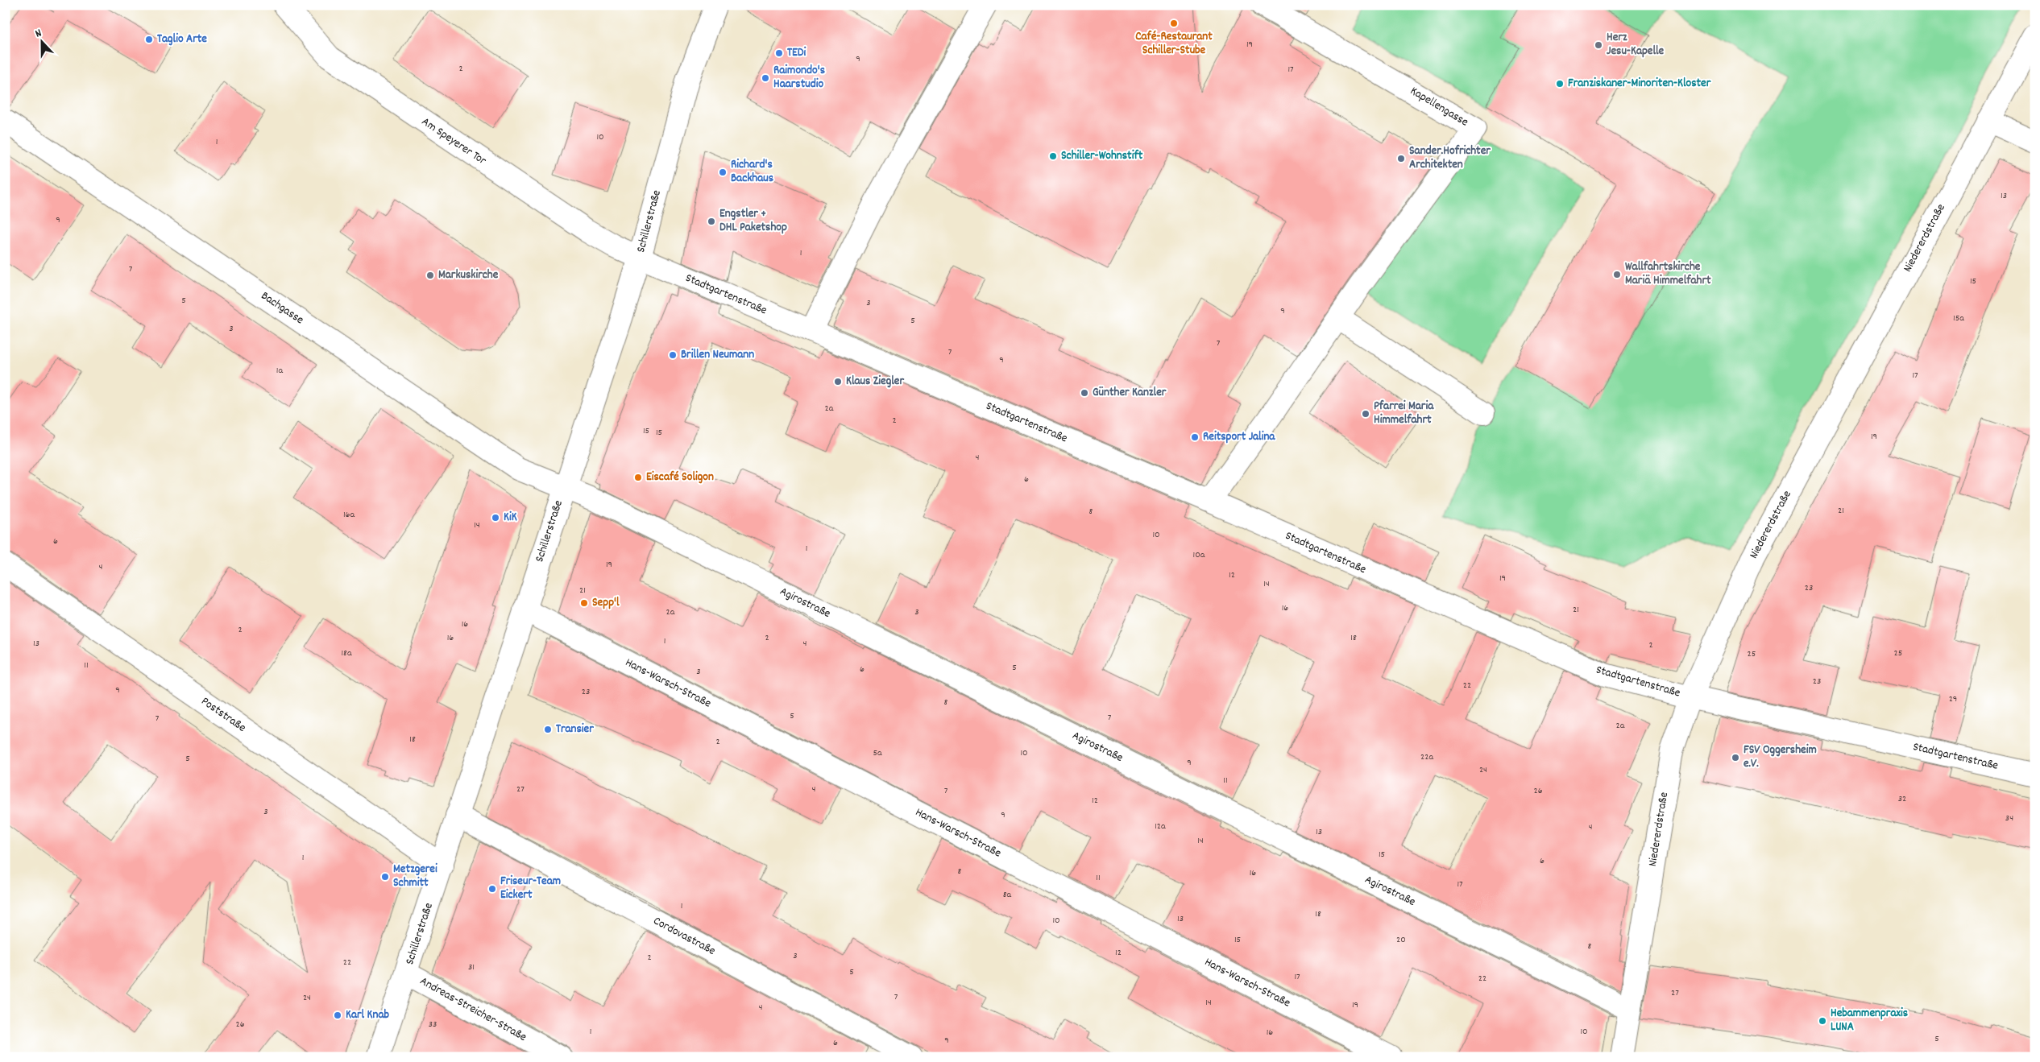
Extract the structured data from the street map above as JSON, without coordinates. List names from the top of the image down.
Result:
{
  "streets": {
    "street": [
      "Kapellengasse",
      "Am Speyerer Tor",
      "Schillerstraße",
      "Niedererdstraße",
      "Stadtgartenstraße",
      "Bachgasse",
      "Agirostraße",
      "Hans-Warsch-Straße",
      "Poststraße",
      "Cordovastraße",
      "Andreas-Streicher-Straße"
    ]
  },
  "crossings": [
    ["Kapellengasse", "Stadtgartenstraße"],
    ["Am Speyerer Tor", "Schillerstraße"],
    ["Am Speyerer Tor", "Stadtgartenstraße"],
    ["Schillerstraße", "Stadtgartenstraße"],
    ["Schillerstraße", "Bachgasse"],
    ["Schillerstraße", "Agirostraße"],
    ["Schillerstraße", "Hans-Warsch-Straße"],
    ["Schillerstraße", "Poststraße"],
    ["Schillerstraße", "Cordovastraße"],
    ["Schillerstraße", "Andreas-Streicher-Straße"],
    ["Niedererdstraße", "Stadtgartenstraße"],
    ["Niedererdstraße", "Agirostraße"],
    ["Bachgasse", "Agirostraße"]
  ],
  "places": [
    "Café-Restaurant Schiller-Stube",
    "Taglio Arte",
    "Herz Jesu-Kapelle",
    "TEDi",
    "Raimondo's Haarstudio",
    "Franziskaner-Minoriten-Kloster",
    "Schiller-Wohnstift",
    "Sander.Hofrichter Architekten",
    "Richard's Backhaus",
    "Engstler + DHL Paketshop",
    "Wallfahrtskirche Mariä Himmelfahrt",
    "Markuskirche",
    "Brillen Neumann",
    "Klaus Ziegler",
    "Günther Kanzler",
    "Pfarrei Maria Himmelfahrt",
    "Reitsport Jalina",
    "Eiscafé Soligon",
    "KiK",
    "Sepp'l",
    "Transier",
    "FSV Oggersheim e.V.",
    "Metzgerei Schmitt",
    "Friseur-Team Eickert",
    "Karl Knab",
    "Hebammenpraxis LUNA"
  ],
  "house_numbers": [
    "19",
    "9",
    "2",
    "17",
    "10",
    "1",
    "13",
    "9",
    "1",
    "7",
    "15",
    "5",
    "3",
    "9",
    "15a",
    "5",
    "3",
    "7",
    "7",
    "9",
    "1a",
    "17",
    "2a",
    "2",
    "15",
    "15",
    "19",
    "4",
    "6",
    "21",
    "8",
    "16a",
    "14",
    "10",
    "6",
    "1",
    "10a",
    "19",
    "4",
    "12",
    "19",
    "14",
    "23",
    "21",
    "16",
    "21",
    "2a",
    "3",
    "16",
    "2",
    "16",
    "2",
    "18",
    "1",
    "13",
    "4",
    "2",
    "18a",
    "25",
    "25",
    "11",
    "5",
    "6",
    "3",
    "23",
    "22",
    "9",
    "23",
    "29",
    "8",
    "5",
    "7",
    "7",
    "2a",
    "18",
    "2",
    "5a",
    "10",
    "22a",
    "5",
    "9",
    "24",
    "11",
    "27",
    "4",
    "7",
    "26",
    "32",
    "12",
    "3",
    "9",
    "34",
    "12a",
    "4",
    "13",
    "14",
    "15",
    "1",
    "6",
    "8",
    "16",
    "11",
    "17",
    "8a",
    "1",
    "18",
    "13",
    "10",
    "15",
    "20",
    "8",
    "12",
    "3",
    "2",
    "22",
    "31",
    "5",
    "17",
    "22",
    "27",
    "7",
    "24",
    "14",
    "19",
    "4",
    "26",
    "33",
    "1",
    "10",
    "16",
    "5",
    "9",
    "6"
  ],
  "north": "top"
}
